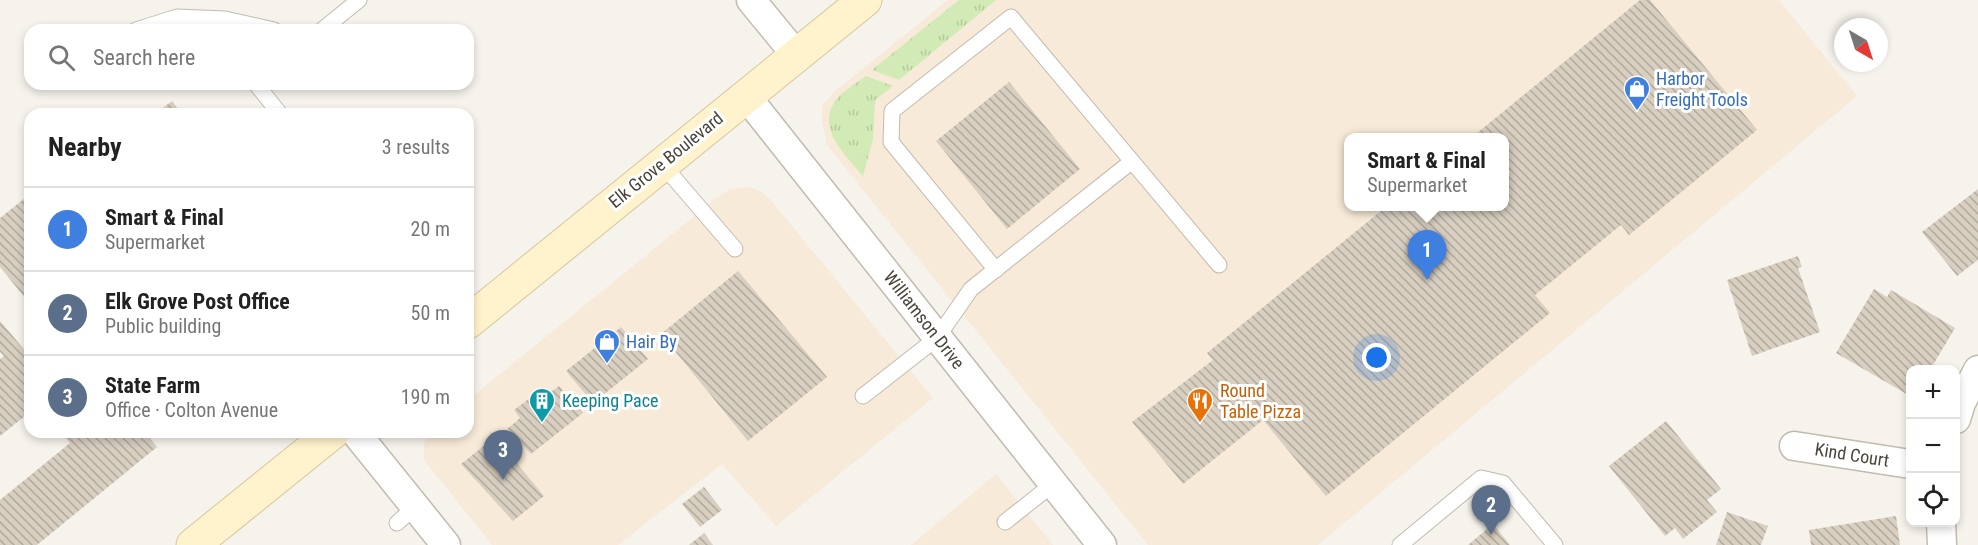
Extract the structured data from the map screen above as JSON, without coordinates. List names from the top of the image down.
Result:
{
  "streets": {
    "main road": ["Elk Grove Boulevard"],
    "street": ["Williamson Drive", "Kind Court"]
  },
  "crossings": [
    ["Elk Grove Boulevard", "Williamson Drive"]
  ],
  "places": {
    "shop": ["Harbor Freight Tools", "Hair By"],
    "building": ["Keeping Pace"],
    "restaurant": ["Round Table Pizza"]
  },
  "north": "bottom right",
  "page": {
    "search": "Search here",
    "heading": ["Nearby", "3 results"],
    "popup": ["Smart & Final", "Supermarket"],
    "list": [
      {
        "mark": "1",
        "name": "Smart & Final",
        "note": "Supermarket",
        "value": "20 m"
      },
      {
        "mark": "2",
        "name": "Elk Grove Post Office",
        "note": "Public building",
        "value": "50 m"
      },
      {
        "mark": "3",
        "name": "State Farm",
        "note": "Office · Colton Avenue",
        "value": "190 m"
      }
    ],
    "pins": ["1", "3", "2"],
    "map_buttons": ["+", "−"]
  }
}
